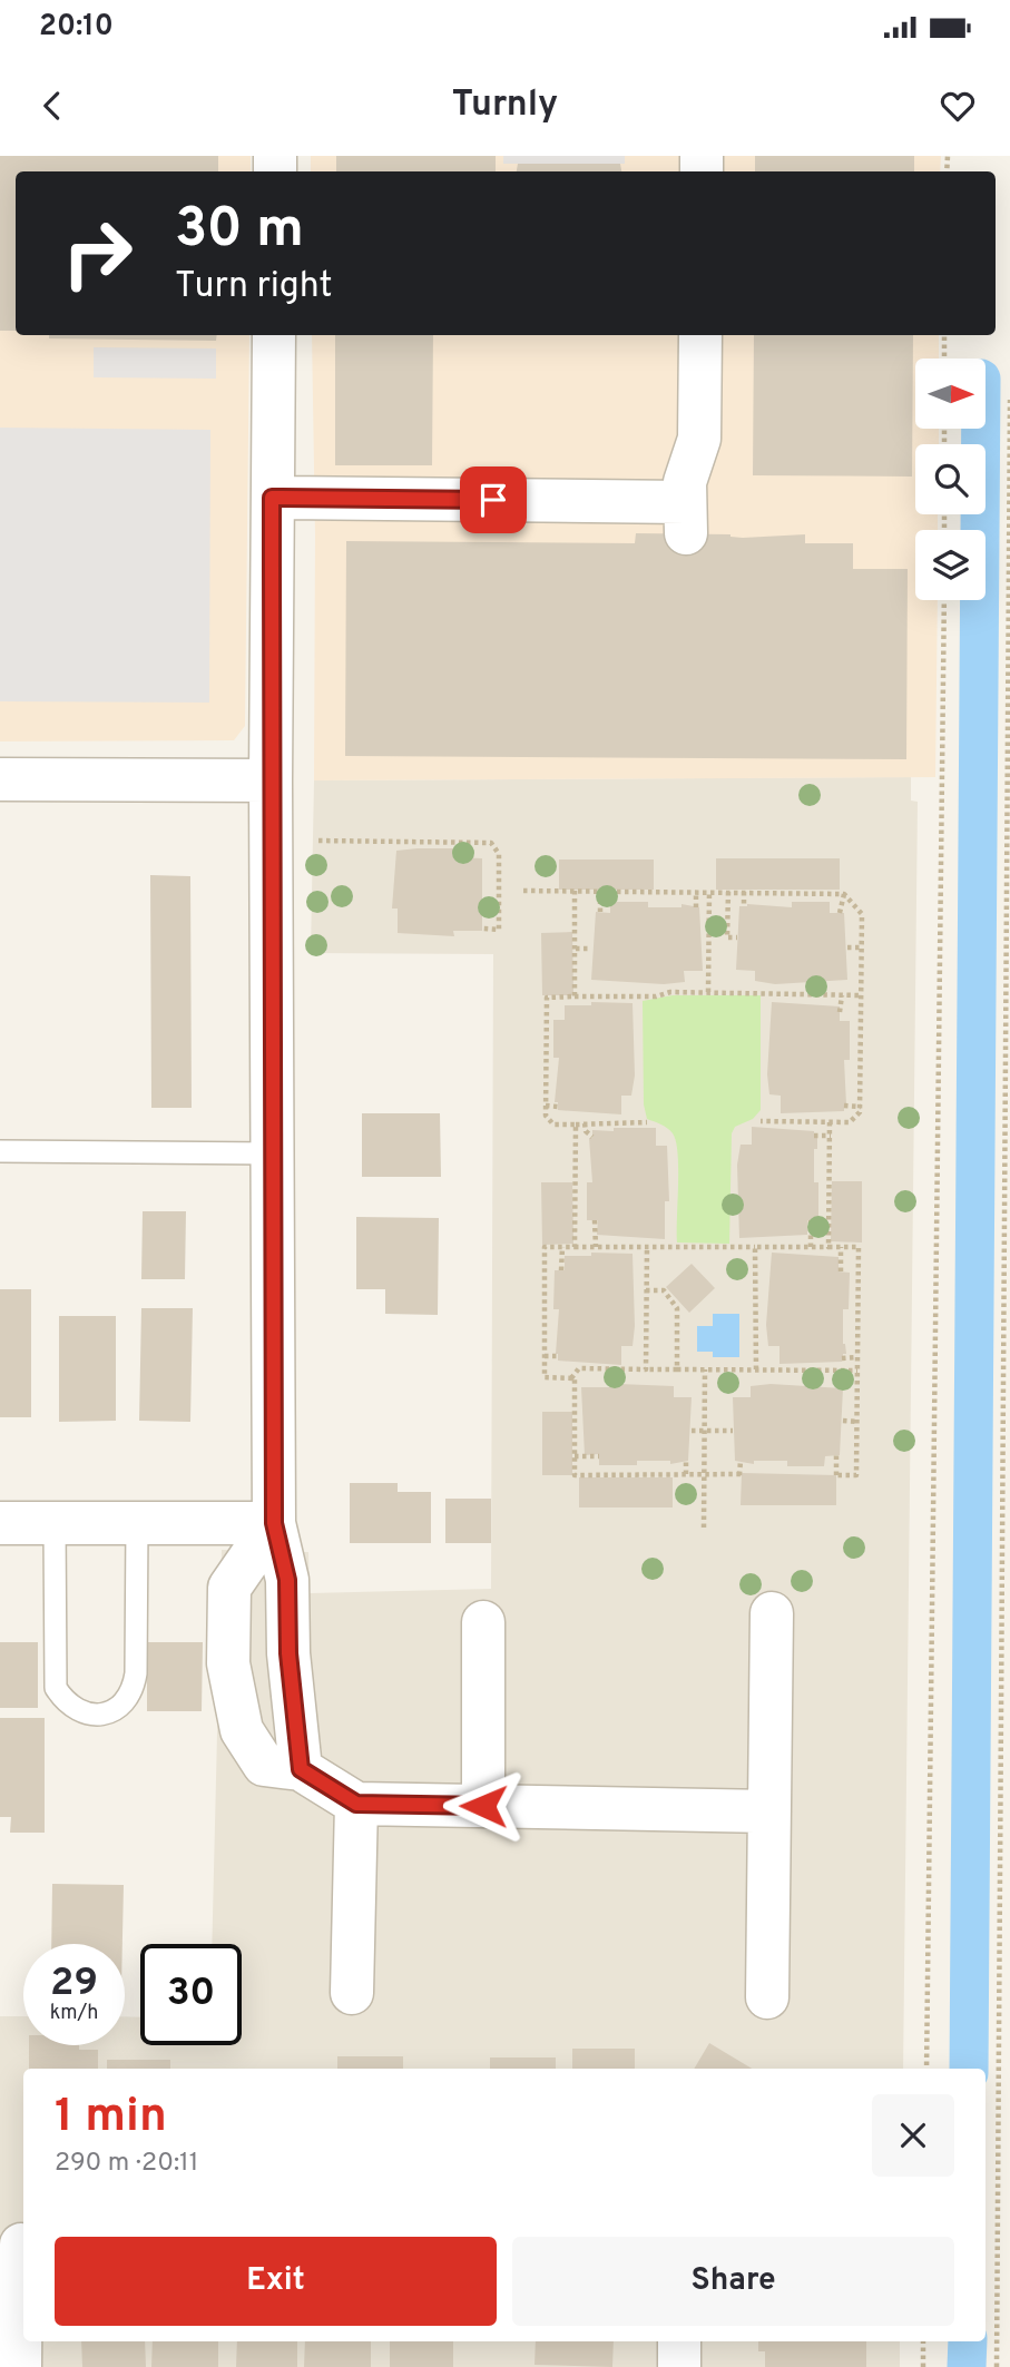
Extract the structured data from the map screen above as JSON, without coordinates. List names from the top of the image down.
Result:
{
  "north": "right",
  "page": {
    "status": "20:10",
    "header": "Turnly",
    "turn": ["30 m", "Turn right"],
    "speed": "29 km/h",
    "limit": "30",
    "heading": ["1 min", "290 m · 20:11"],
    "buttons": ["Exit", "Share"]
  }
}
